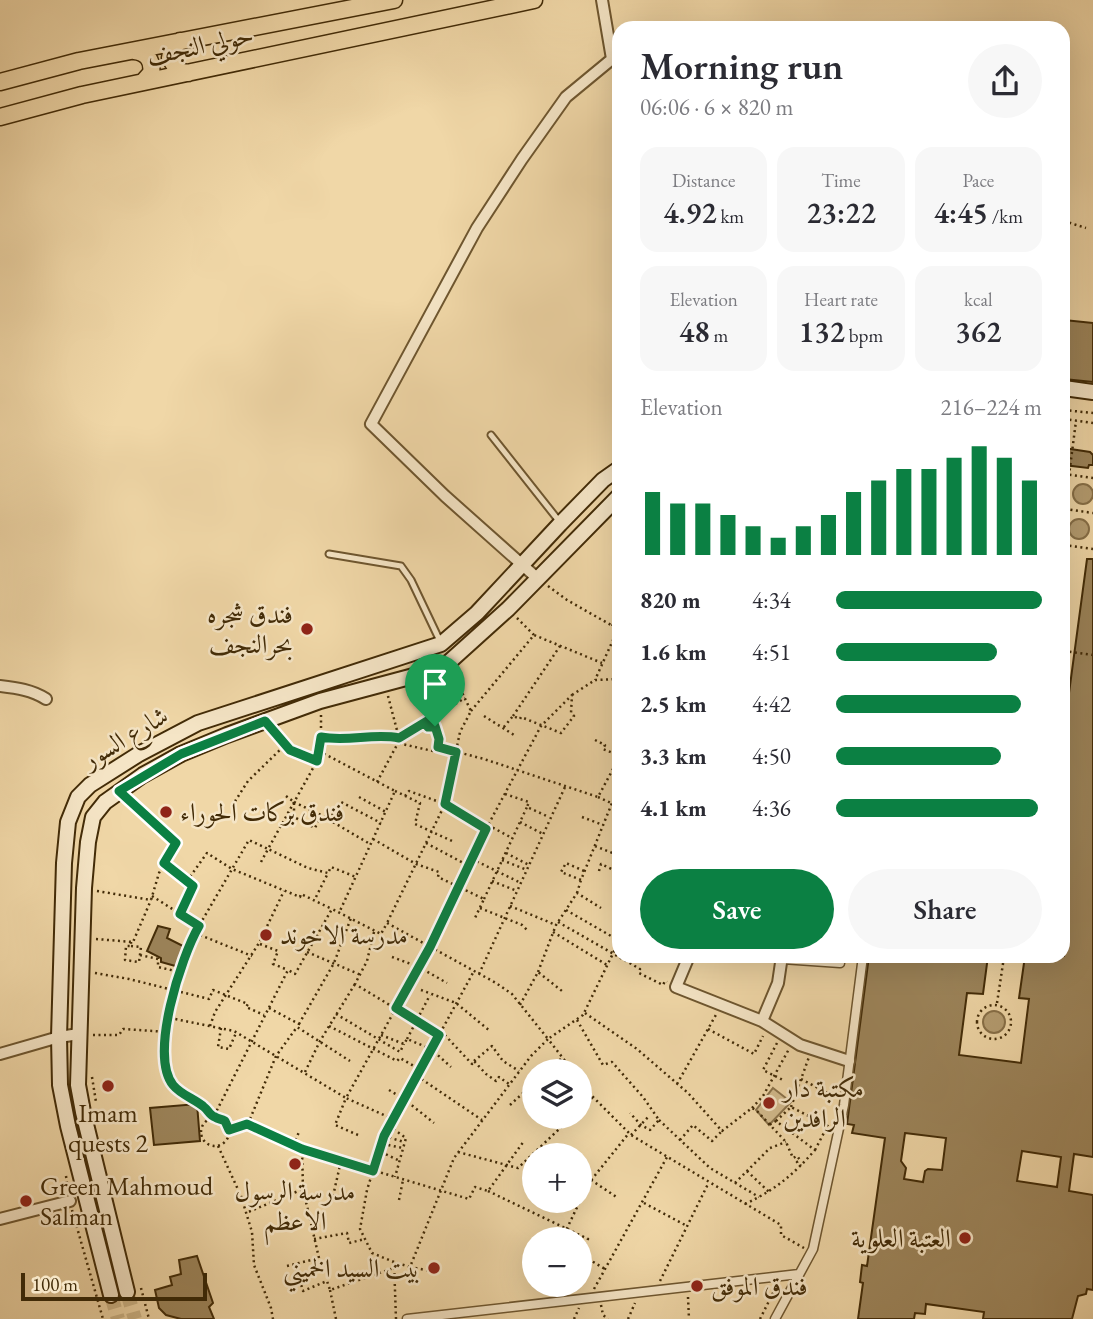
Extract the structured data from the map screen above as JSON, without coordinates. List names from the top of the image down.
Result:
{
  "streets": {
    "main road": ["حولي النجف", "شارع السور"]
  },
  "places": [
    "فندق شجره بحرالنجف",
    "فندق بركات الحوراء",
    "مدرسة الاخوند",
    "Imam quests 2",
    "مكتبة دار الرافدين",
    "مدرسة الرسول الاعظم",
    "Green Mahmoud Salman",
    "العتبة العلوية",
    "بيت السيد الخميني",
    "فندق الموفق"
  ],
  "scale_bar": "100 m",
  "page": {
    "heading": ["Morning run", "06:06 · 6 × 820 m"],
    "stats": [
      ["Distance", "4.92 km"],
      ["Time", "23:22"],
      ["Pace", "4:45 /km"],
      ["Elevation", "48 m"],
      ["Heart rate", "132 bpm"],
      ["kcal", "362"]
    ],
    "chart": ["Elevation", "216–224 m"],
    "list": [
      {
        "name": "820 m",
        "note": "4:34"
      },
      {
        "name": "1.6 km",
        "note": "4:51"
      },
      {
        "name": "2.5 km",
        "note": "4:42"
      },
      {
        "name": "3.3 km",
        "note": "4:50"
      },
      {
        "name": "4.1 km",
        "note": "4:36"
      }
    ],
    "buttons": ["Save", "Share"],
    "map_buttons": ["+", "−"],
    "scale": "100 m"
  }
}
